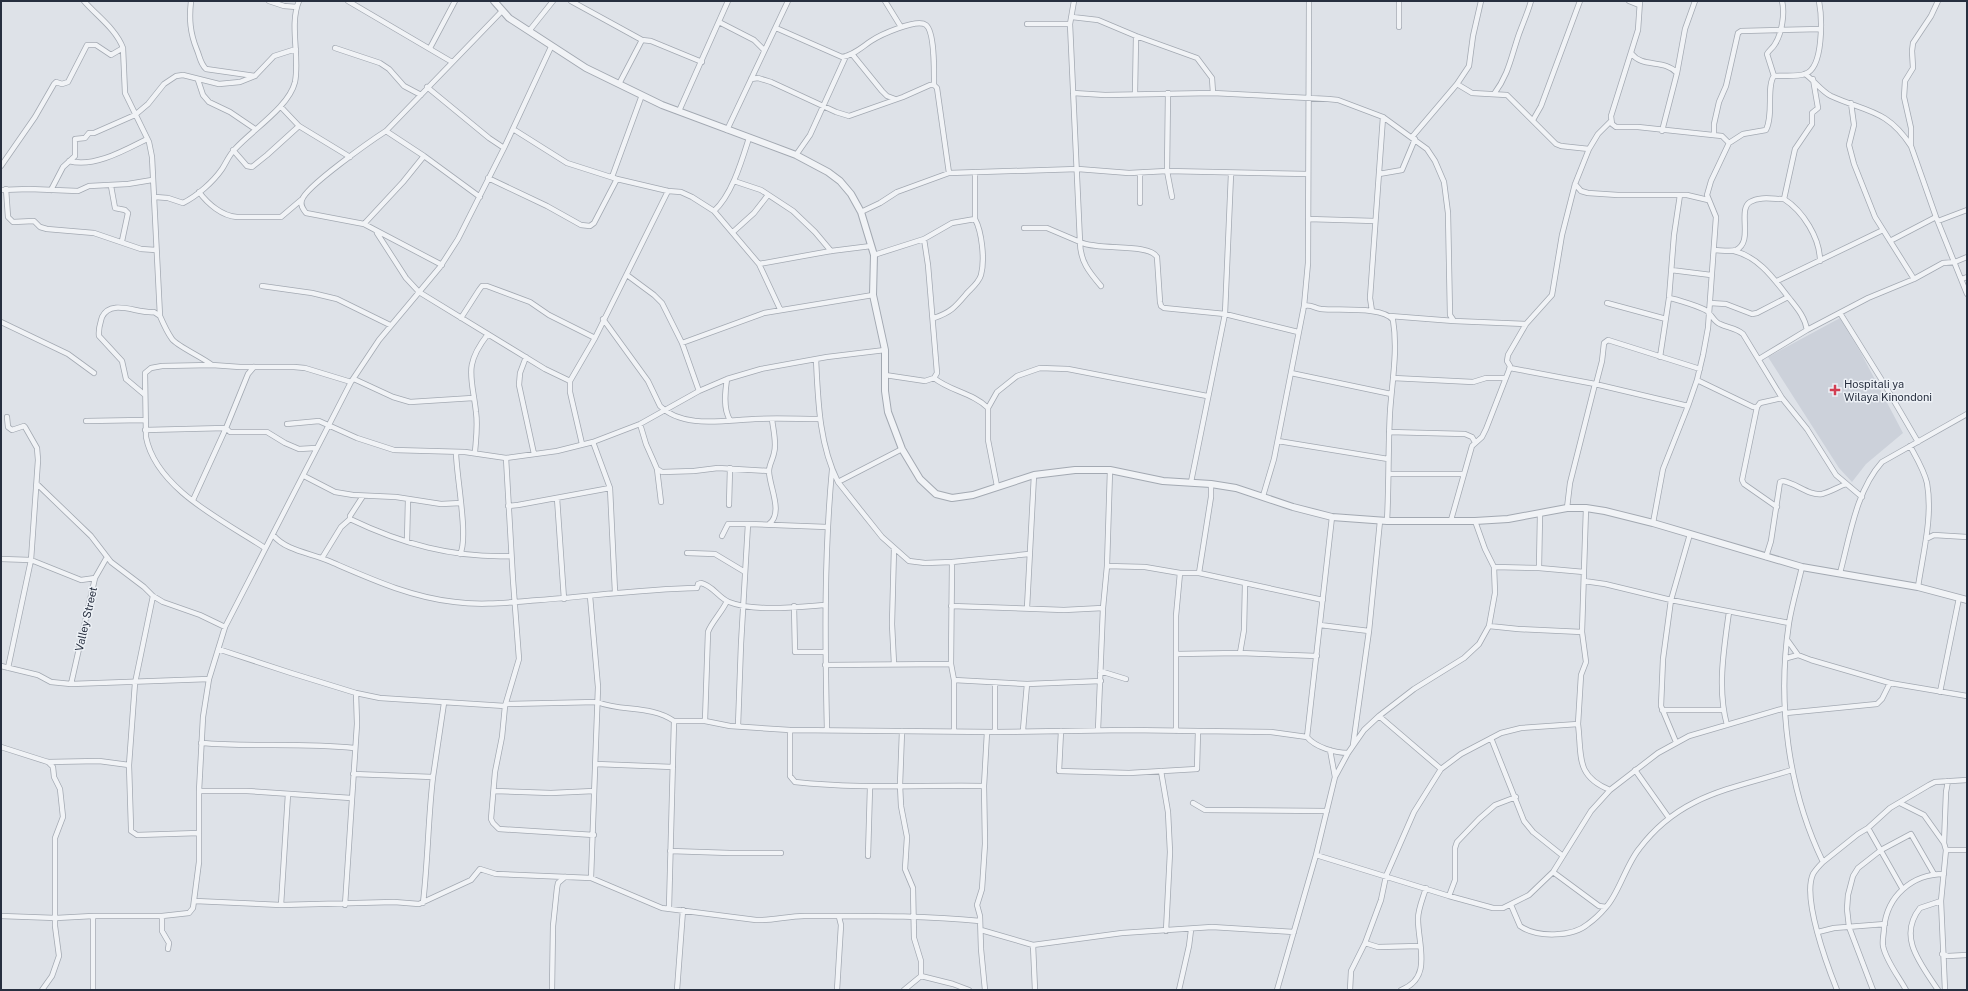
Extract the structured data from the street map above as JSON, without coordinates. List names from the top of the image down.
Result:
{
  "streets": {
    "street": ["Valley Street"]
  },
  "places": {
    "health": ["Hospitali ya Wilaya Kinondoni"]
  }
}
